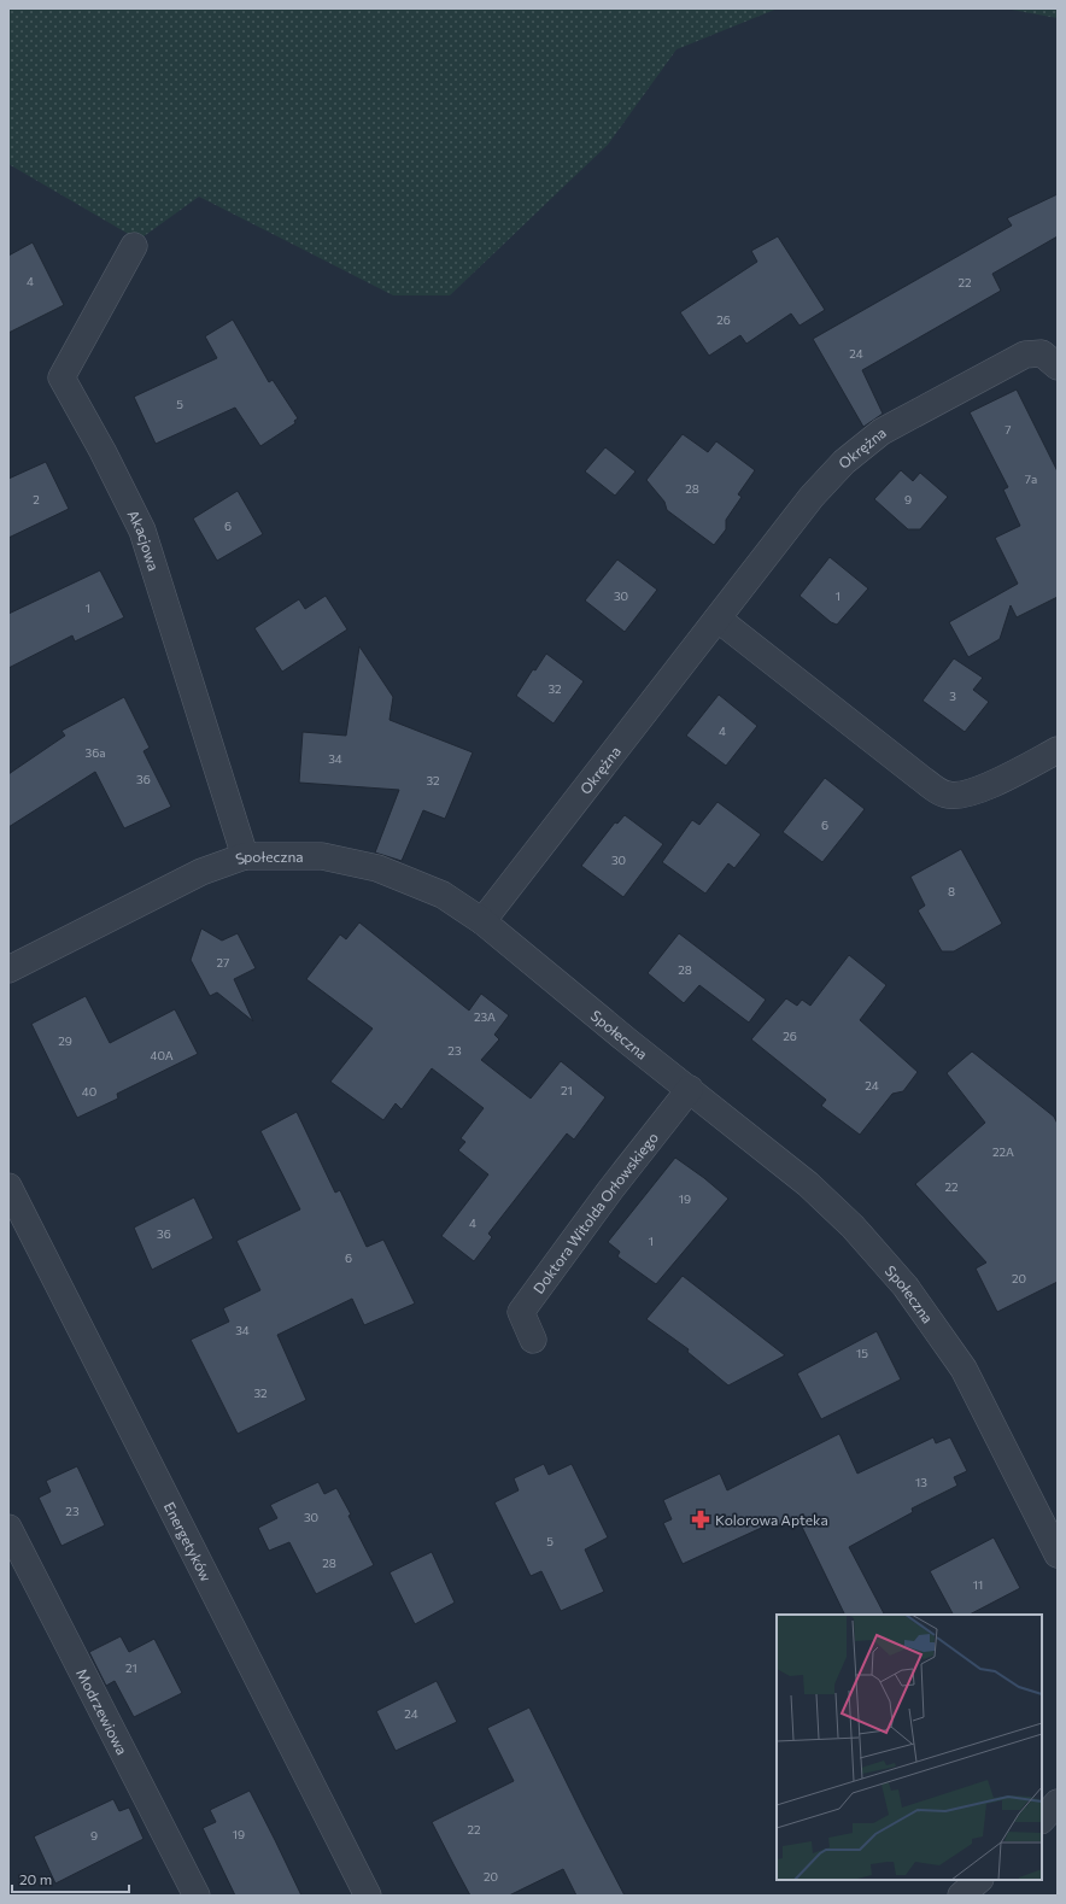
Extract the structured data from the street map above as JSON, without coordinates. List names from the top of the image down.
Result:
{
  "streets": {
    "street": [
      "Okrężna",
      "Akacjowa",
      "Społeczna",
      "Doktora Witolda Orłowskiego",
      "Energetyków",
      "Modrzewiowa"
    ]
  },
  "crossings": [
    ["Okrężna", "Społeczna"],
    ["Akacjowa", "Społeczna"],
    ["Społeczna", "Doktora Witolda Orłowskiego"]
  ],
  "places": {
    "pharmacy": ["Kolorowa Apteka"]
  },
  "house_numbers": [
    "4",
    "22",
    "26",
    "24",
    "5",
    "7",
    "7a",
    "28",
    "2",
    "9",
    "6",
    "30",
    "1",
    "1",
    "32",
    "3",
    "4",
    "36a",
    "34",
    "36",
    "32",
    "6",
    "30",
    "8",
    "27",
    "28",
    "23A",
    "26",
    "29",
    "23",
    "40A",
    "24",
    "21",
    "40",
    "22A",
    "22",
    "19",
    "4",
    "36",
    "1",
    "6",
    "20",
    "34",
    "15",
    "32",
    "13",
    "23",
    "30",
    "5",
    "28",
    "11",
    "21",
    "24",
    "22",
    "19",
    "9",
    "20"
  ],
  "scale_bar": "20 m"
}
